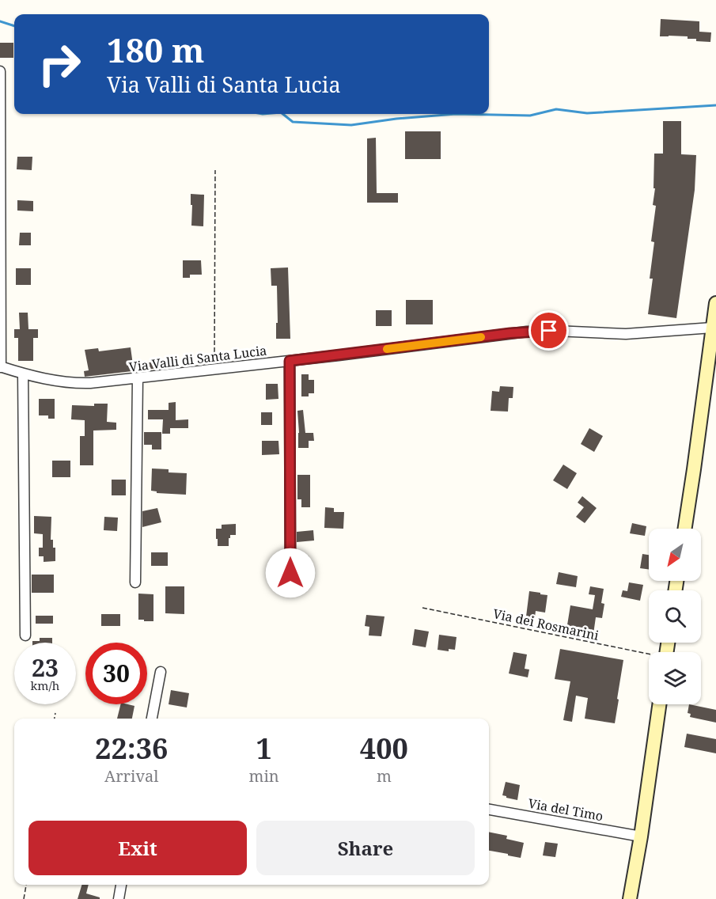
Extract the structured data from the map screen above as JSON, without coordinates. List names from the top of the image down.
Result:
{
  "streets": {
    "street": ["Via Valli di Santa Lucia", "Via del Timo"],
    "path": ["Via dei Rosmarini"]
  },
  "north": "bottom left",
  "page": {
    "turn": ["180 m", "Via Valli di Santa Lucia"],
    "speed": "23 km/h",
    "limit": "30",
    "eta": [
      "22:36",
      "Arrival",
      "1",
      "min",
      "400",
      "m"
    ],
    "buttons": ["Exit", "Share"]
  }
}
